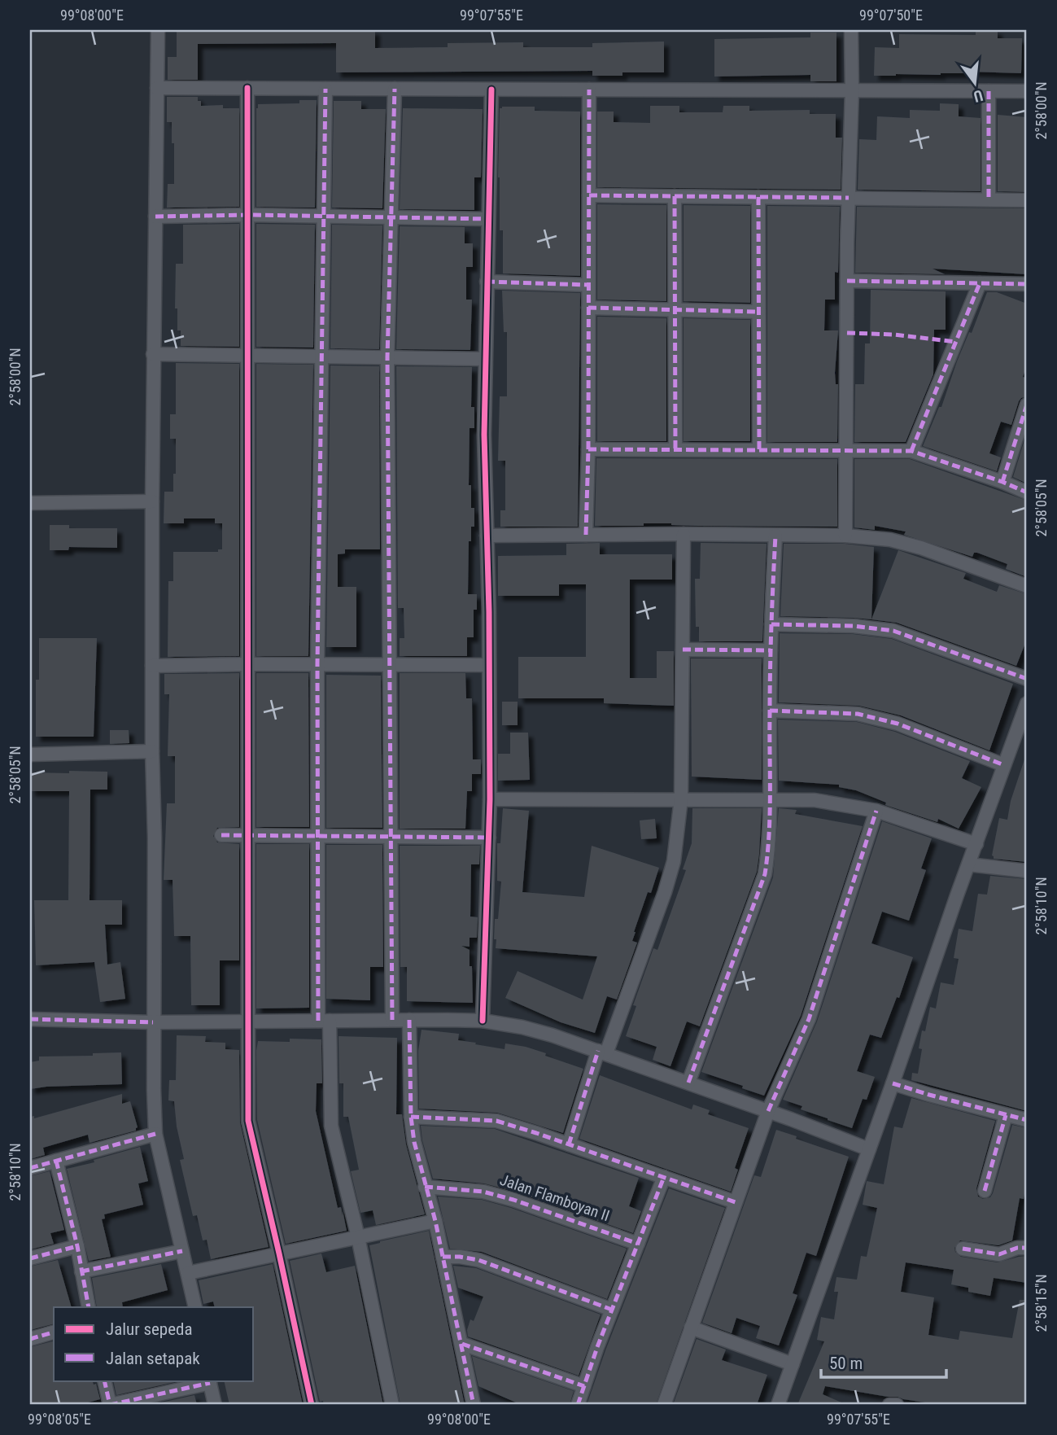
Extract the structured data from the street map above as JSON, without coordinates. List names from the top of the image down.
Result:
{
  "streets": {
    "street": ["Jalan Flamboyan II"]
  },
  "legend": ["Jalur sepeda", "Jalan setapak"],
  "scale_bar": "50 m",
  "north": "bottom",
  "coordinates": [
    "99°08'00\"E",
    "99°07'55\"E",
    "99°07'50\"E",
    "2°58'00\"N",
    "2°58'05\"N",
    "2°58'10\"N",
    "2°58'15\"N",
    "99°08'05\"E"
  ]
}
